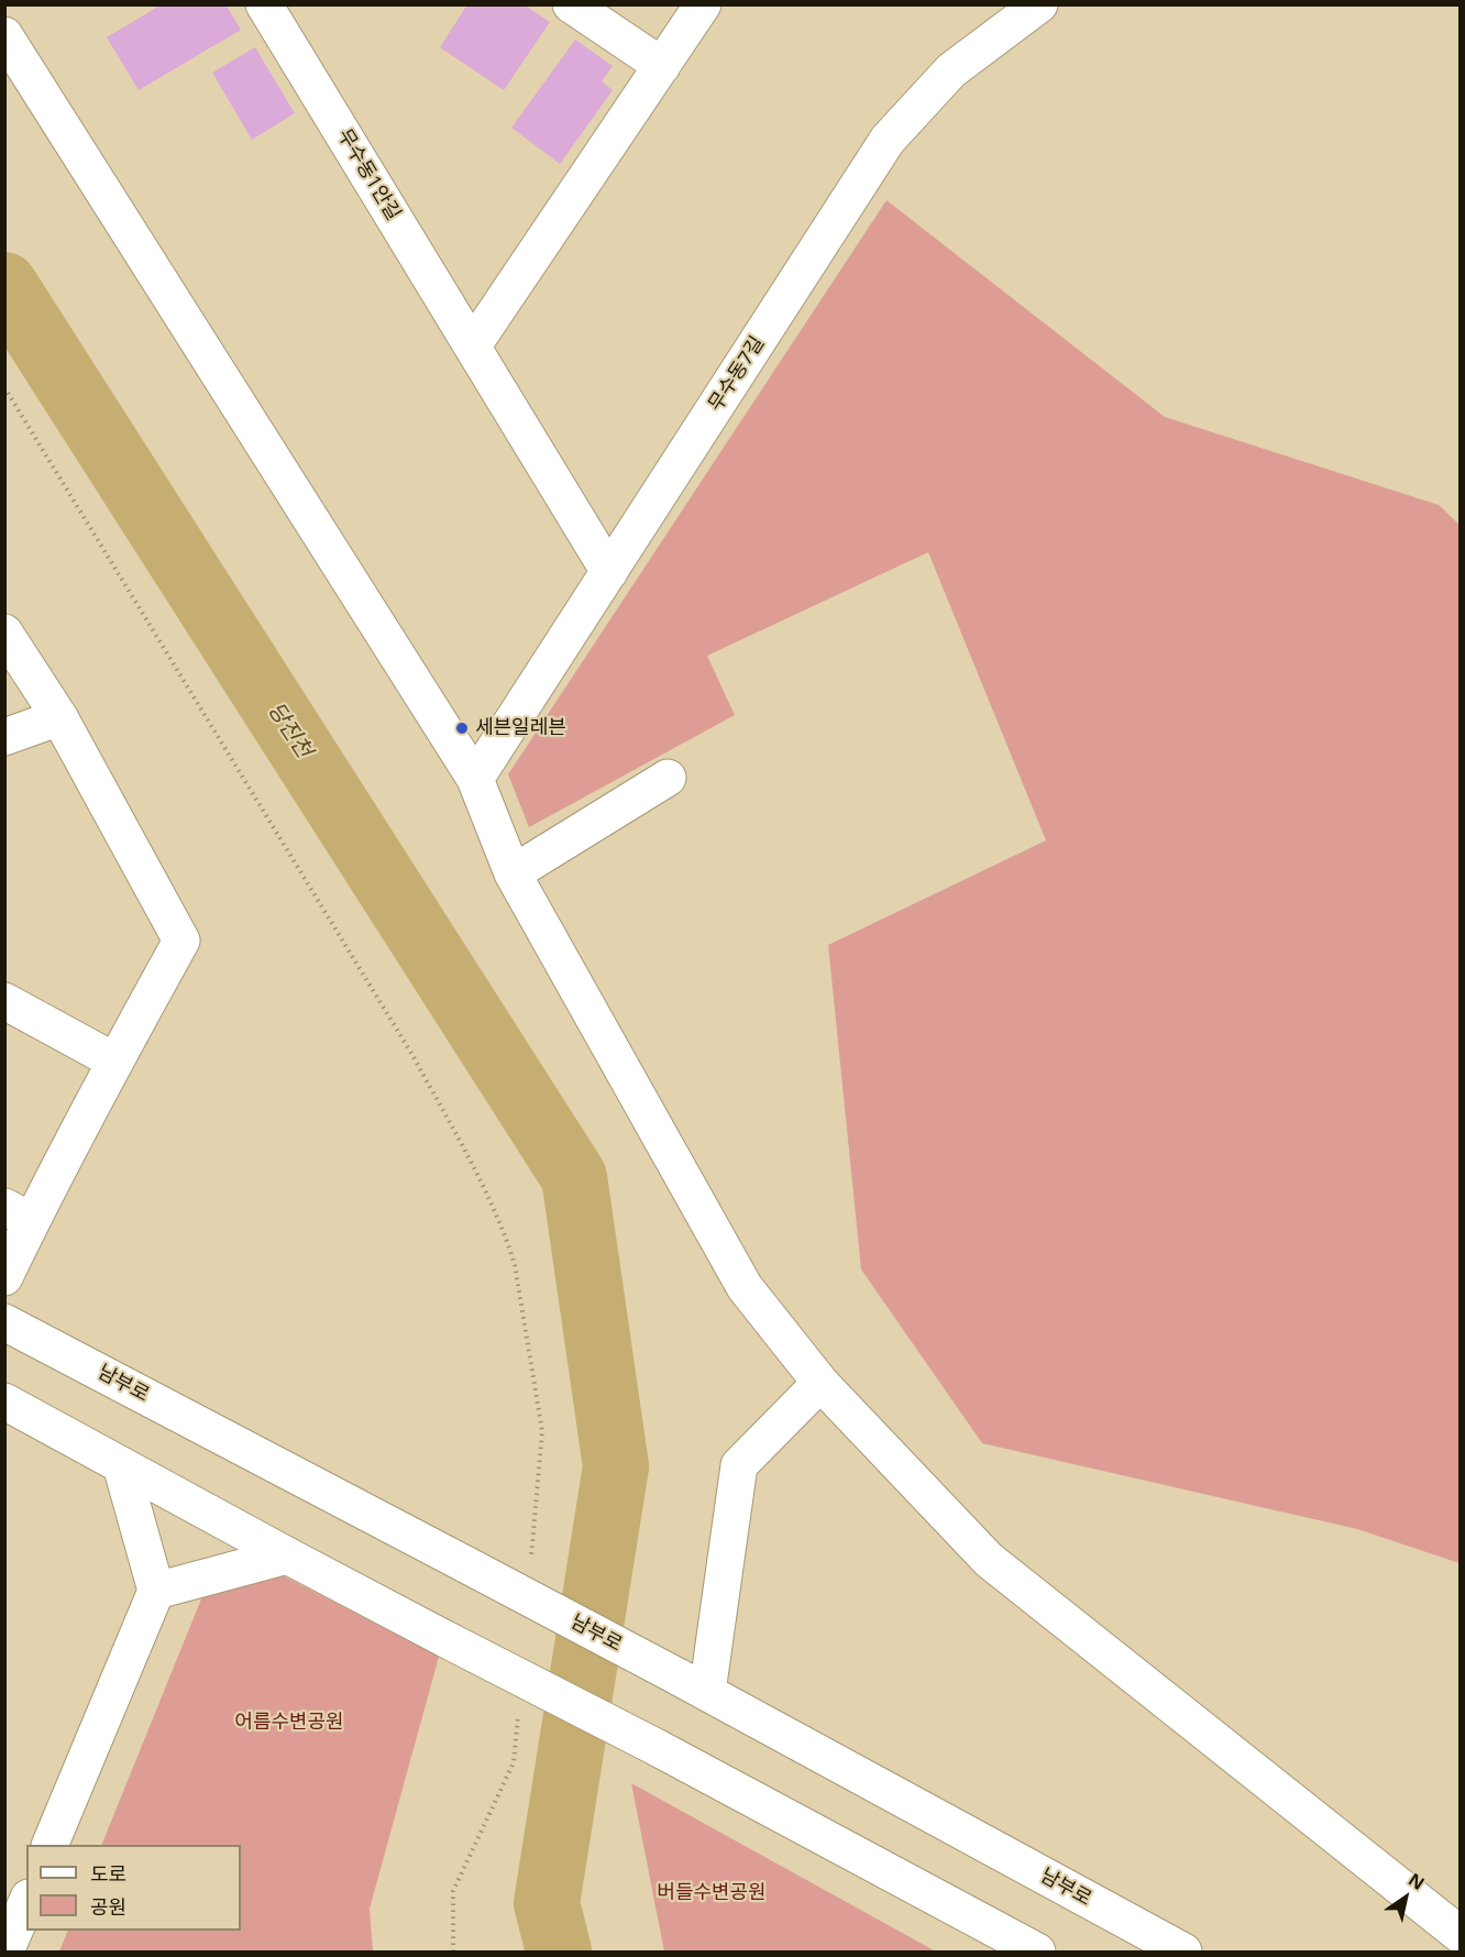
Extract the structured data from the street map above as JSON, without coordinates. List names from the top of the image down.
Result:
{
  "streets": {
    "street": ["무수동1안길", "무수동7길", "남부로"]
  },
  "crossings": [
    ["무수동1안길", "무수동7길"]
  ],
  "water": ["당진천"],
  "parks": ["어름수변공원", "버들수변공원"],
  "places": ["세븐일레븐"],
  "legend": ["도로", "공원"],
  "north": "top right"
}
